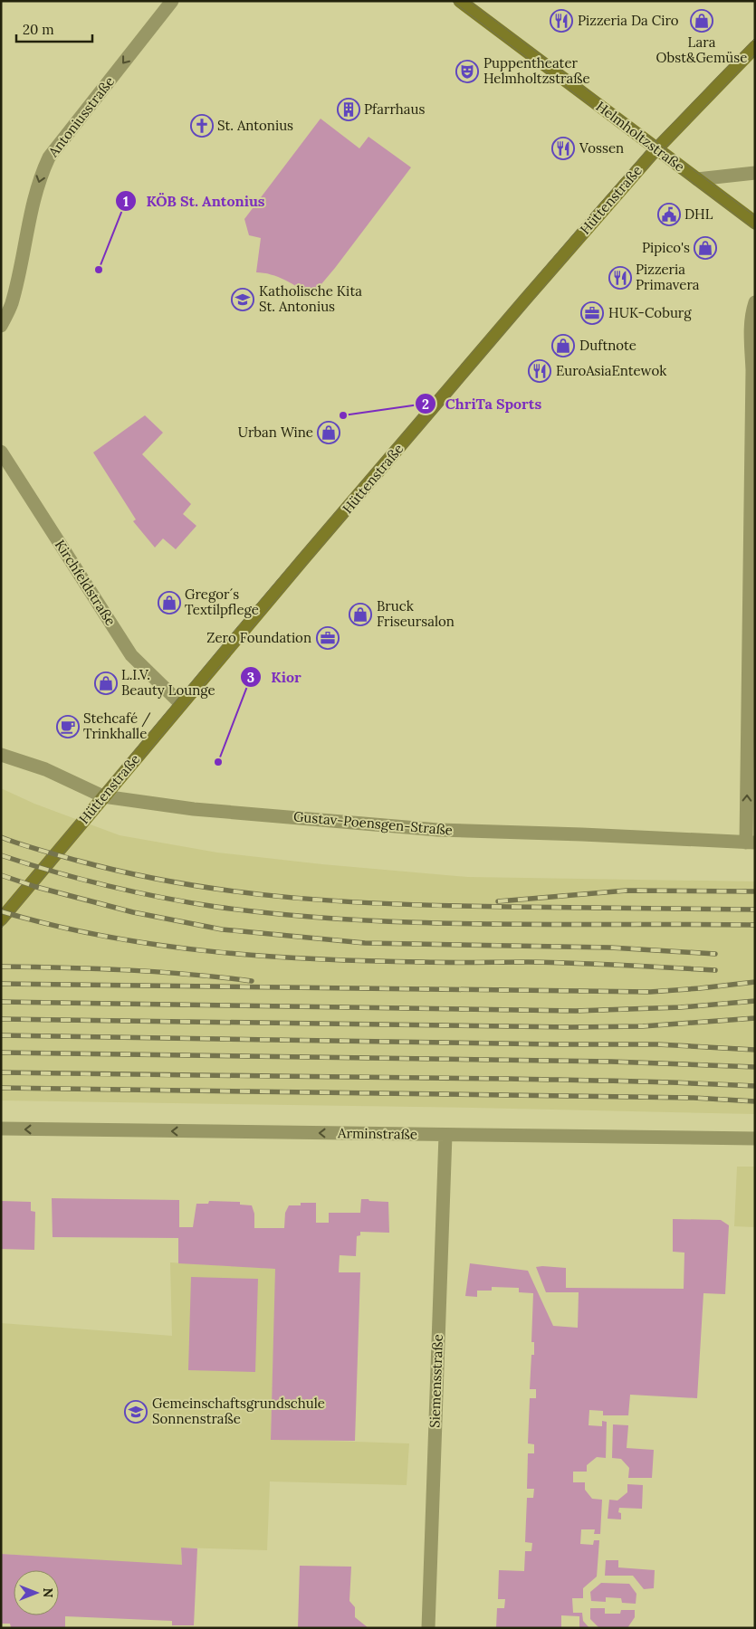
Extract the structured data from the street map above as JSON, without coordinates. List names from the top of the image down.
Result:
{
  "streets": {
    "main road": ["Helmholtzstraße", "Hüttenstraße"],
    "street": [
      "Antoniusstraße",
      "Kirchfeldstraße",
      "Gustav-Poensgen-Straße",
      "Arminstraße",
      "Siemensstraße"
    ]
  },
  "crossings": [
    ["Helmholtzstraße", "Hüttenstraße"],
    ["Hüttenstraße", "Kirchfeldstraße"],
    ["Hüttenstraße", "Gustav-Poensgen-Straße"],
    ["Arminstraße", "Siemensstraße"]
  ],
  "one_way": ["Antoniusstraße", "Arminstraße"],
  "places": {
    "restaurant": [
      "Pizzeria Da Ciro",
      "Vossen",
      "Pizzeria Primavera",
      "EuroAsiaEntewok"
    ],
    "shop": [
      "Lara Obst&Gemüse",
      "Pipico's",
      "Duftnote",
      "Urban Wine",
      "Gregor´s Textilpflege",
      "Bruck Friseursalon",
      "L.I.V. Beauty Lounge"
    ],
    "theatre": ["Puppentheater Helmholtzstraße"],
    "building": ["Pfarrhaus"],
    "church": ["St. Antonius"],
    "public building": ["DHL"],
    "other": ["KÖB St. Antonius", "ChriTa Sports", "Kior"],
    "school or university": ["Katholische Kita St. Antonius", "Gemeinschaftsgrundschule Sonnenstraße"],
    "office": ["HUK-Coburg", "Zero Foundation"],
    "cafe": ["Stehcafé / Trinkhalle"]
  },
  "scale_bar": "20 m",
  "north": "right"
}
